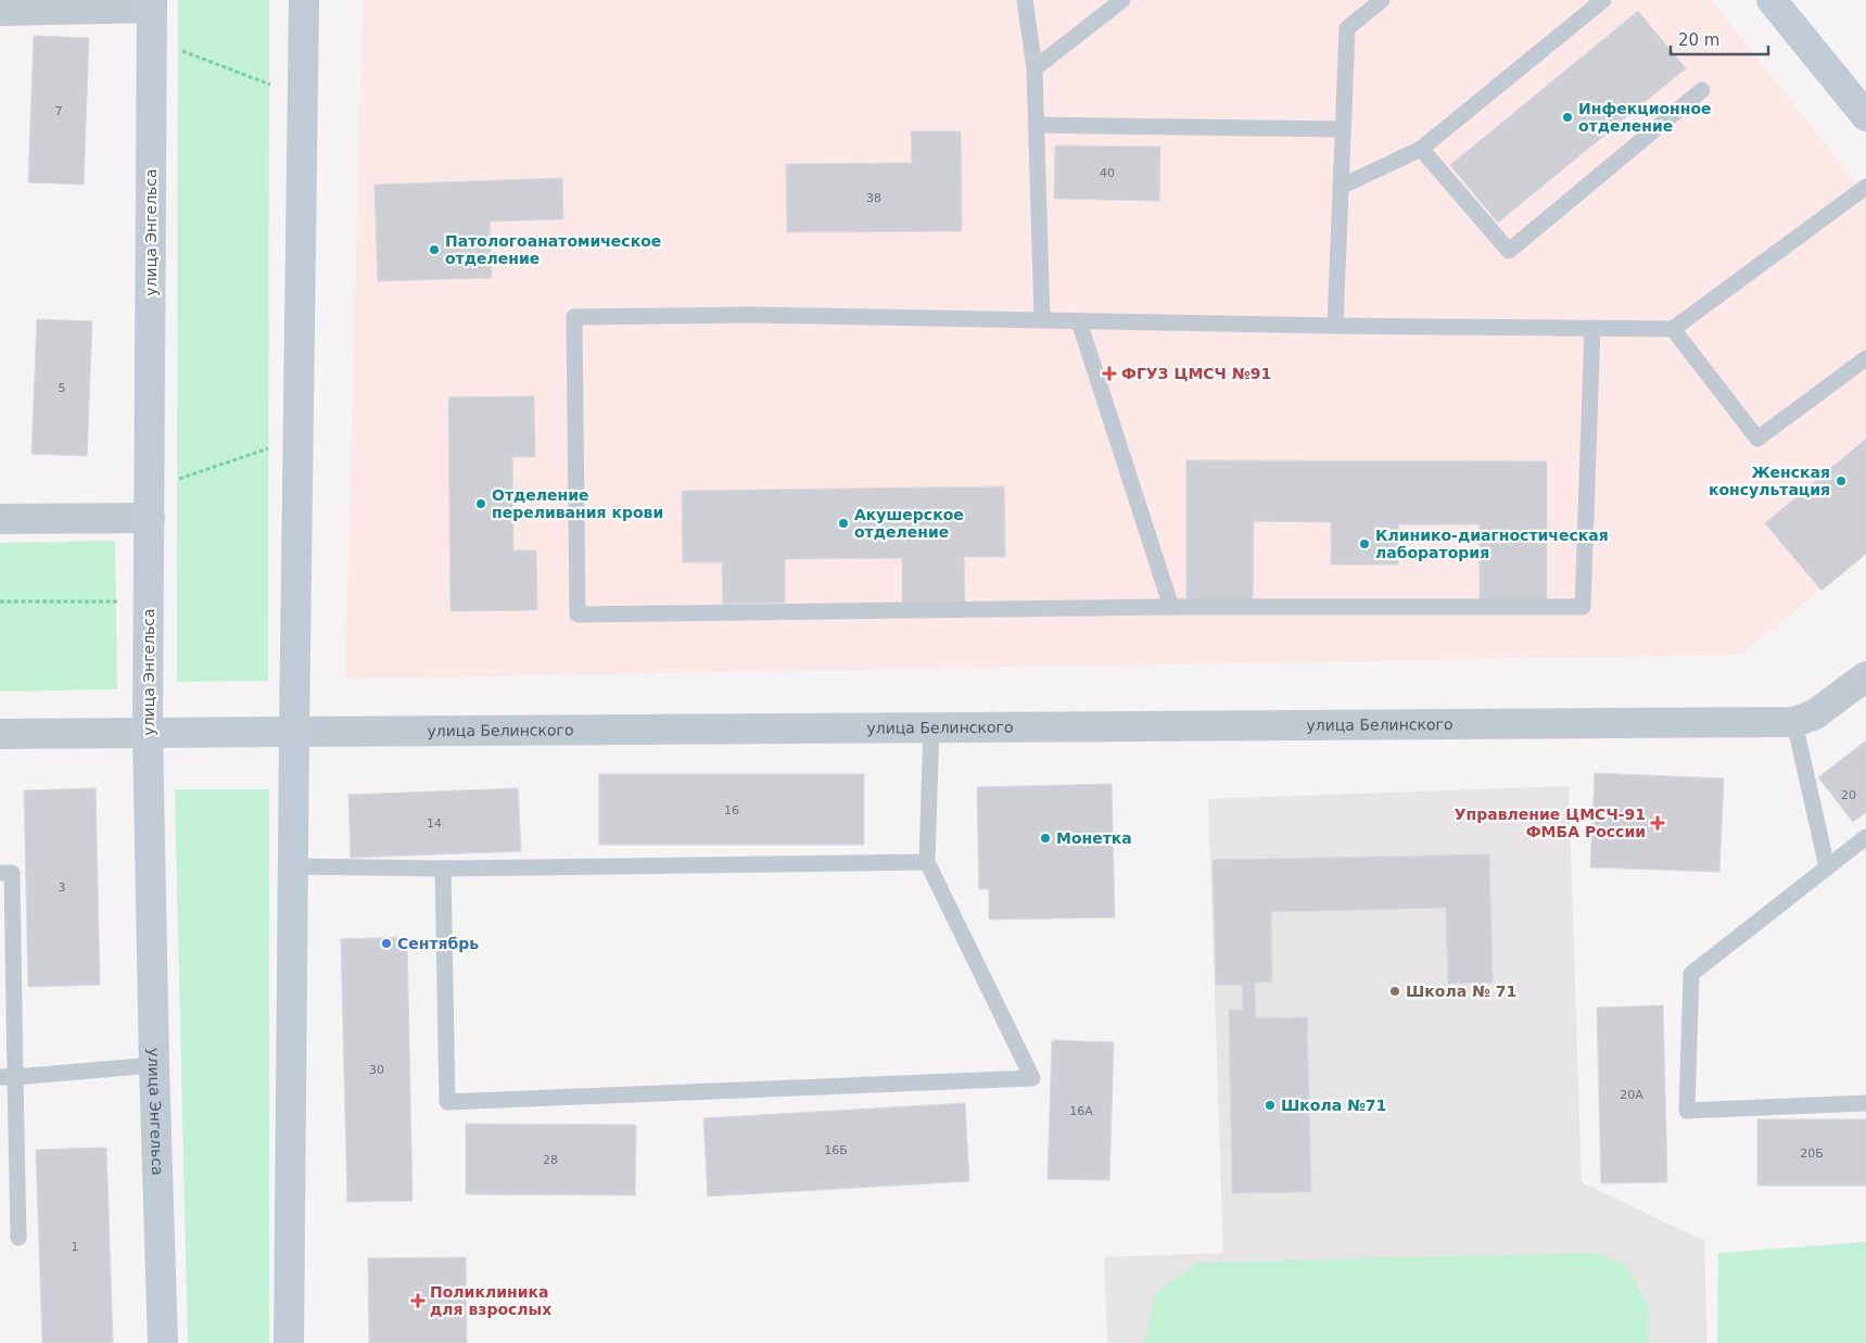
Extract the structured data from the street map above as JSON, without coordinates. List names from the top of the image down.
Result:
{
  "streets": {
    "main road": ["улица Энгельса", "улица Белинского"]
  },
  "crossings": [
    ["улица Энгельса", "улица Белинского"]
  ],
  "places": {
    "other": [
      "Инфекционное отделение",
      "Патологоанатомическое отделение",
      "Женская консультация",
      "Отделение переливания крови",
      "Акушерское отделение",
      "Клинико-диагностическая лаборатория",
      "Монетка",
      "Сентябрь",
      "Школа № 71",
      "Школа №71"
    ],
    "health": ["ФГУЗ ЦМСЧ №91", "Управление ЦМСЧ-91 ФМБА России", "Поликлиника для взрослых"]
  },
  "house_numbers": [
    "7",
    "40",
    "38",
    "5",
    "20",
    "16",
    "14",
    "3",
    "30",
    "20А",
    "16А",
    "16Б",
    "20Б",
    "28",
    "1"
  ],
  "scale_bar": "20 m"
}
